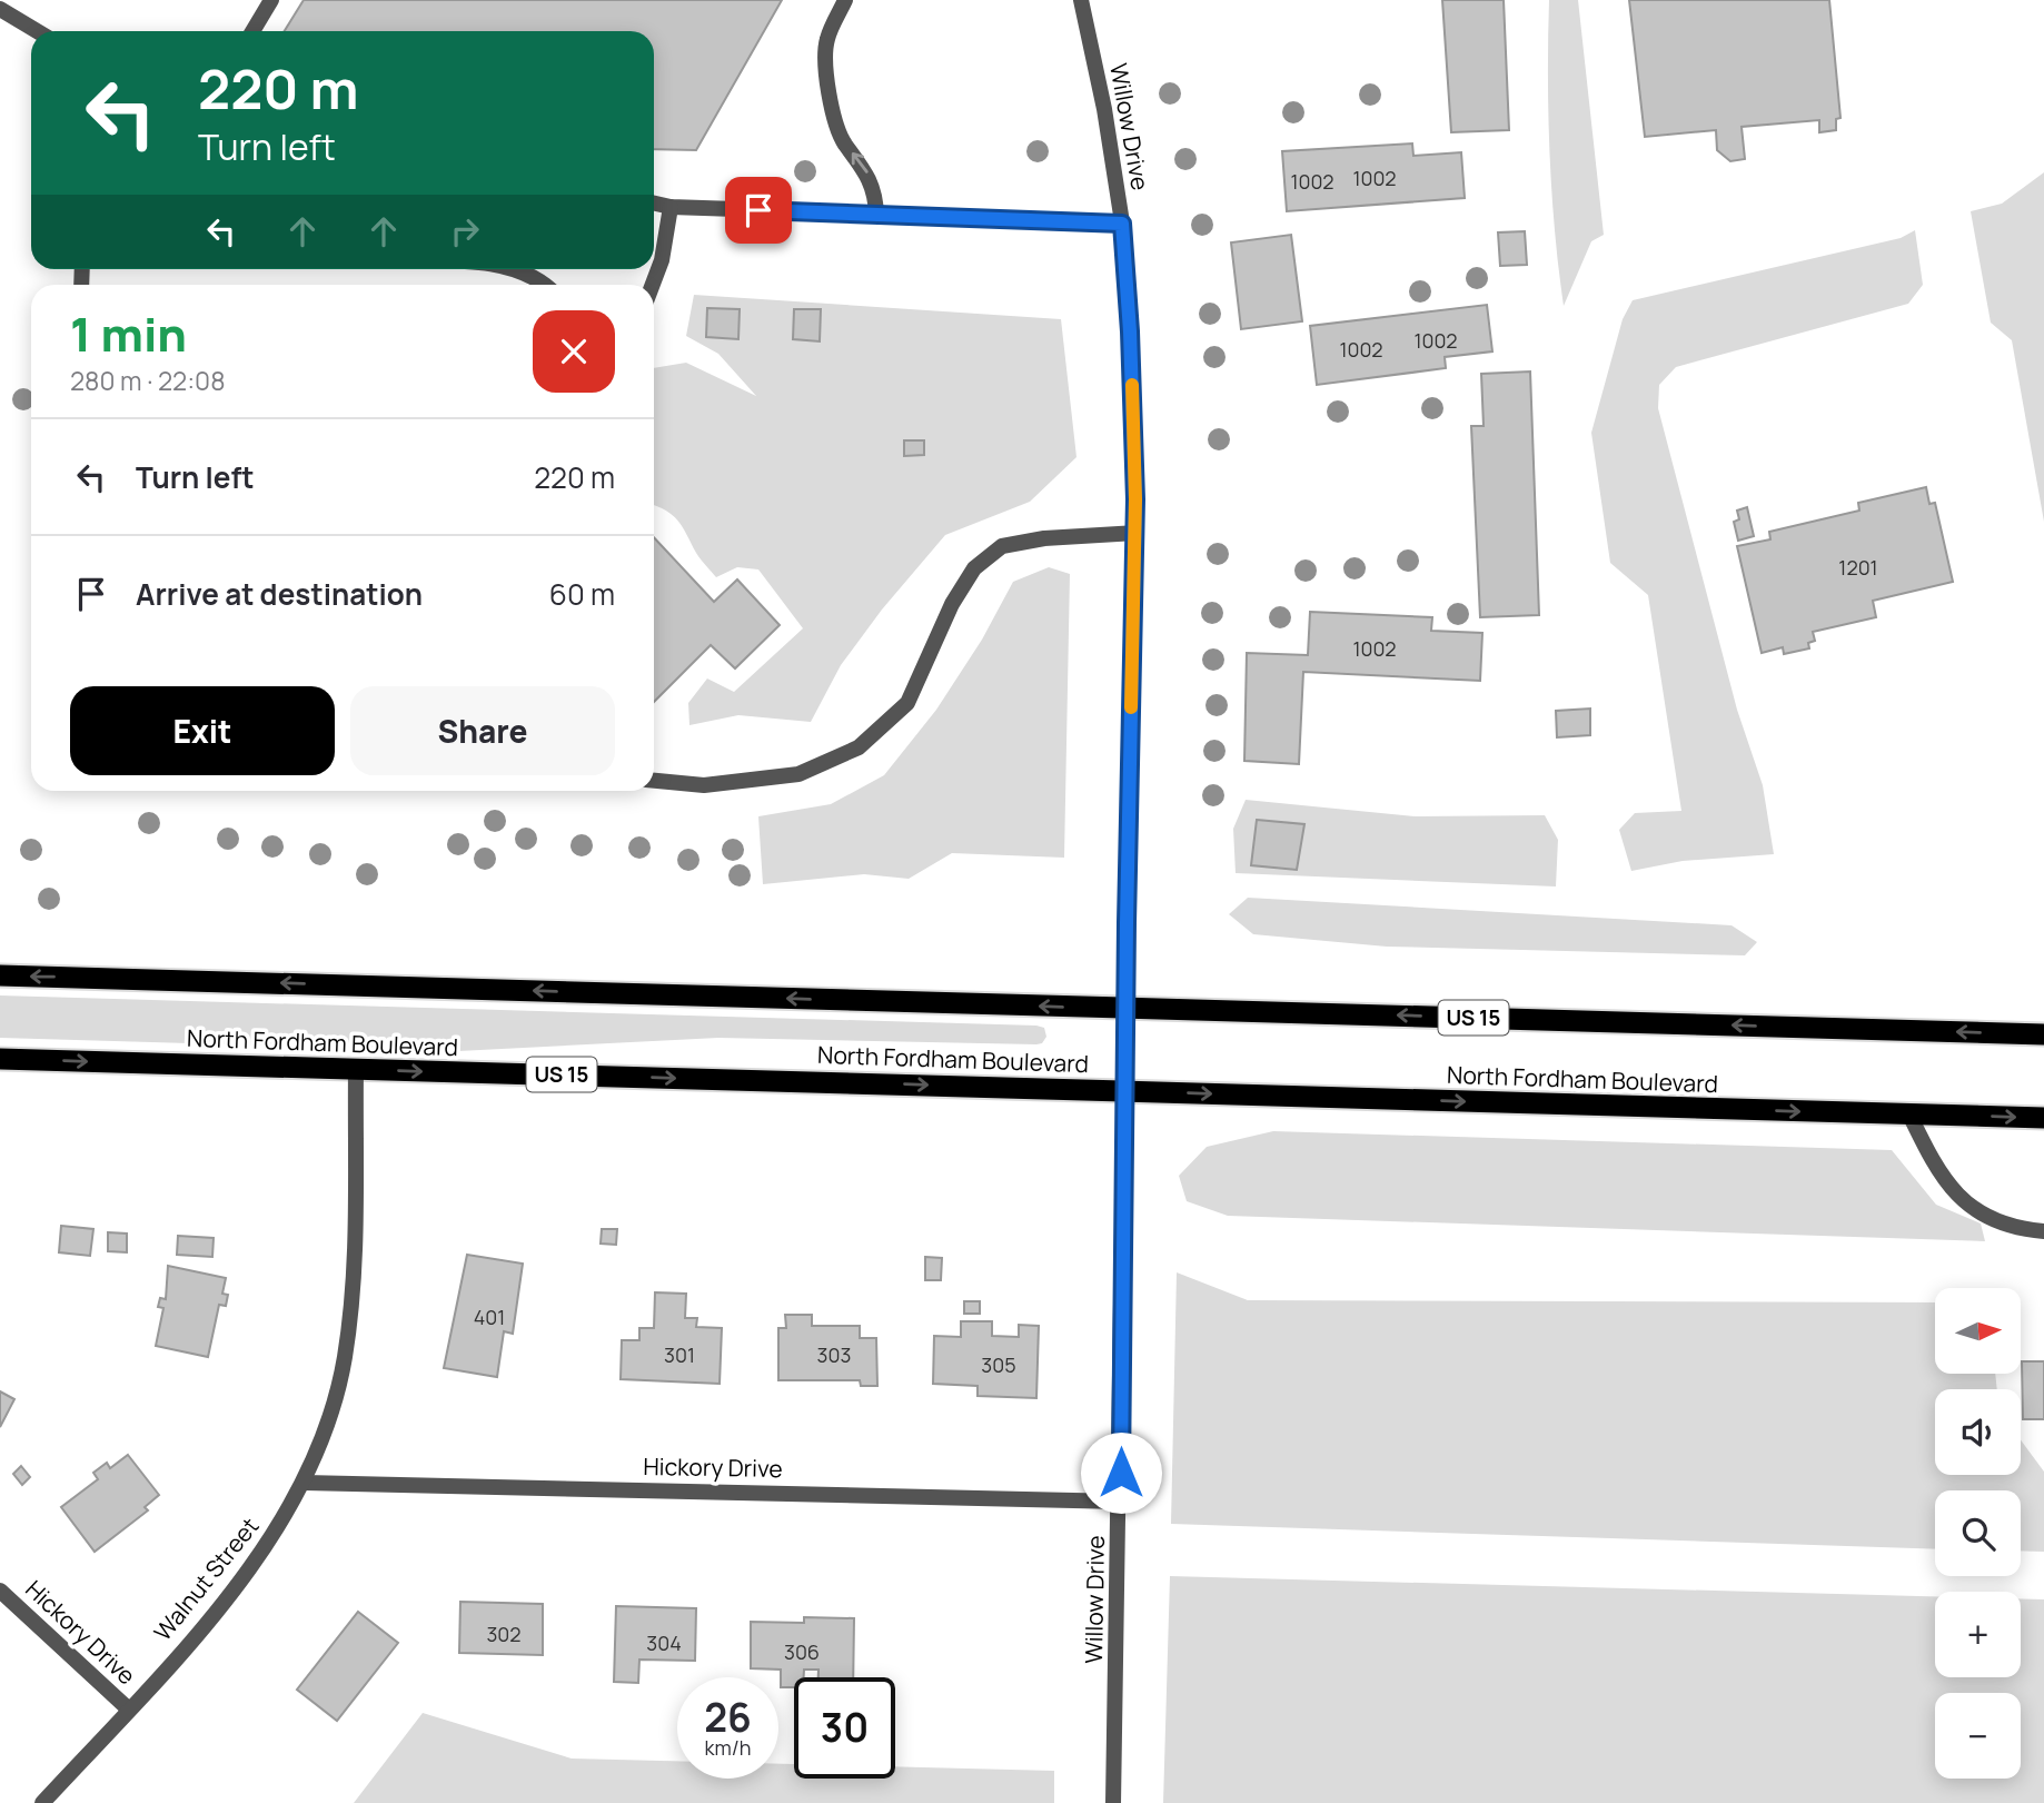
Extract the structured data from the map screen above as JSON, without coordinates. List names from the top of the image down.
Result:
{
  "streets": {
    "highway": ["US 15", "North Fordham Boulevard"],
    "street": ["Willow Drive", "Hickory Drive", "Walnut Street"]
  },
  "crossings": [
    ["Willow Drive", "US 15"],
    ["Willow Drive", "North Fordham Boulevard"],
    ["Willow Drive", "Hickory Drive"],
    ["North Fordham Boulevard", "Walnut Street"],
    ["Hickory Drive", "Walnut Street"]
  ],
  "house_numbers": [
    "1002",
    "1002",
    "1002",
    "1002",
    "1201",
    "1002",
    "401",
    "301",
    "303",
    "305",
    "302",
    "304",
    "306"
  ],
  "north": "right",
  "page": {
    "turn": ["220 m", "Turn left"],
    "heading": ["1 min", "280 m · 22:08"],
    "list": [
      {
        "name": "Turn left",
        "value": "220 m"
      },
      {
        "name": "Arrive at destination",
        "value": "60 m"
      }
    ],
    "buttons": ["Exit", "Share"],
    "map_buttons": ["+", "−"],
    "speed": "26 km/h",
    "limit": "30"
  }
}
